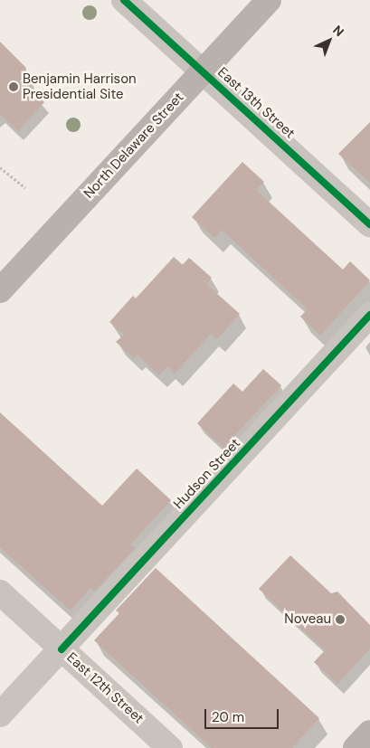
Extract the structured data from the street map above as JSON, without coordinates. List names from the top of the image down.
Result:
{
  "streets": {
    "main road": ["North Delaware Street"],
    "street": ["East 13th Street", "Hudson Street", "East 12th Street"]
  },
  "crossings": [
    ["East 13th Street", "North Delaware Street"],
    ["Hudson Street", "East 12th Street"]
  ],
  "places": ["Benjamin Harrison Presidential Site", "Noveau"],
  "scale_bar": "20 m",
  "north": "top right"
}
